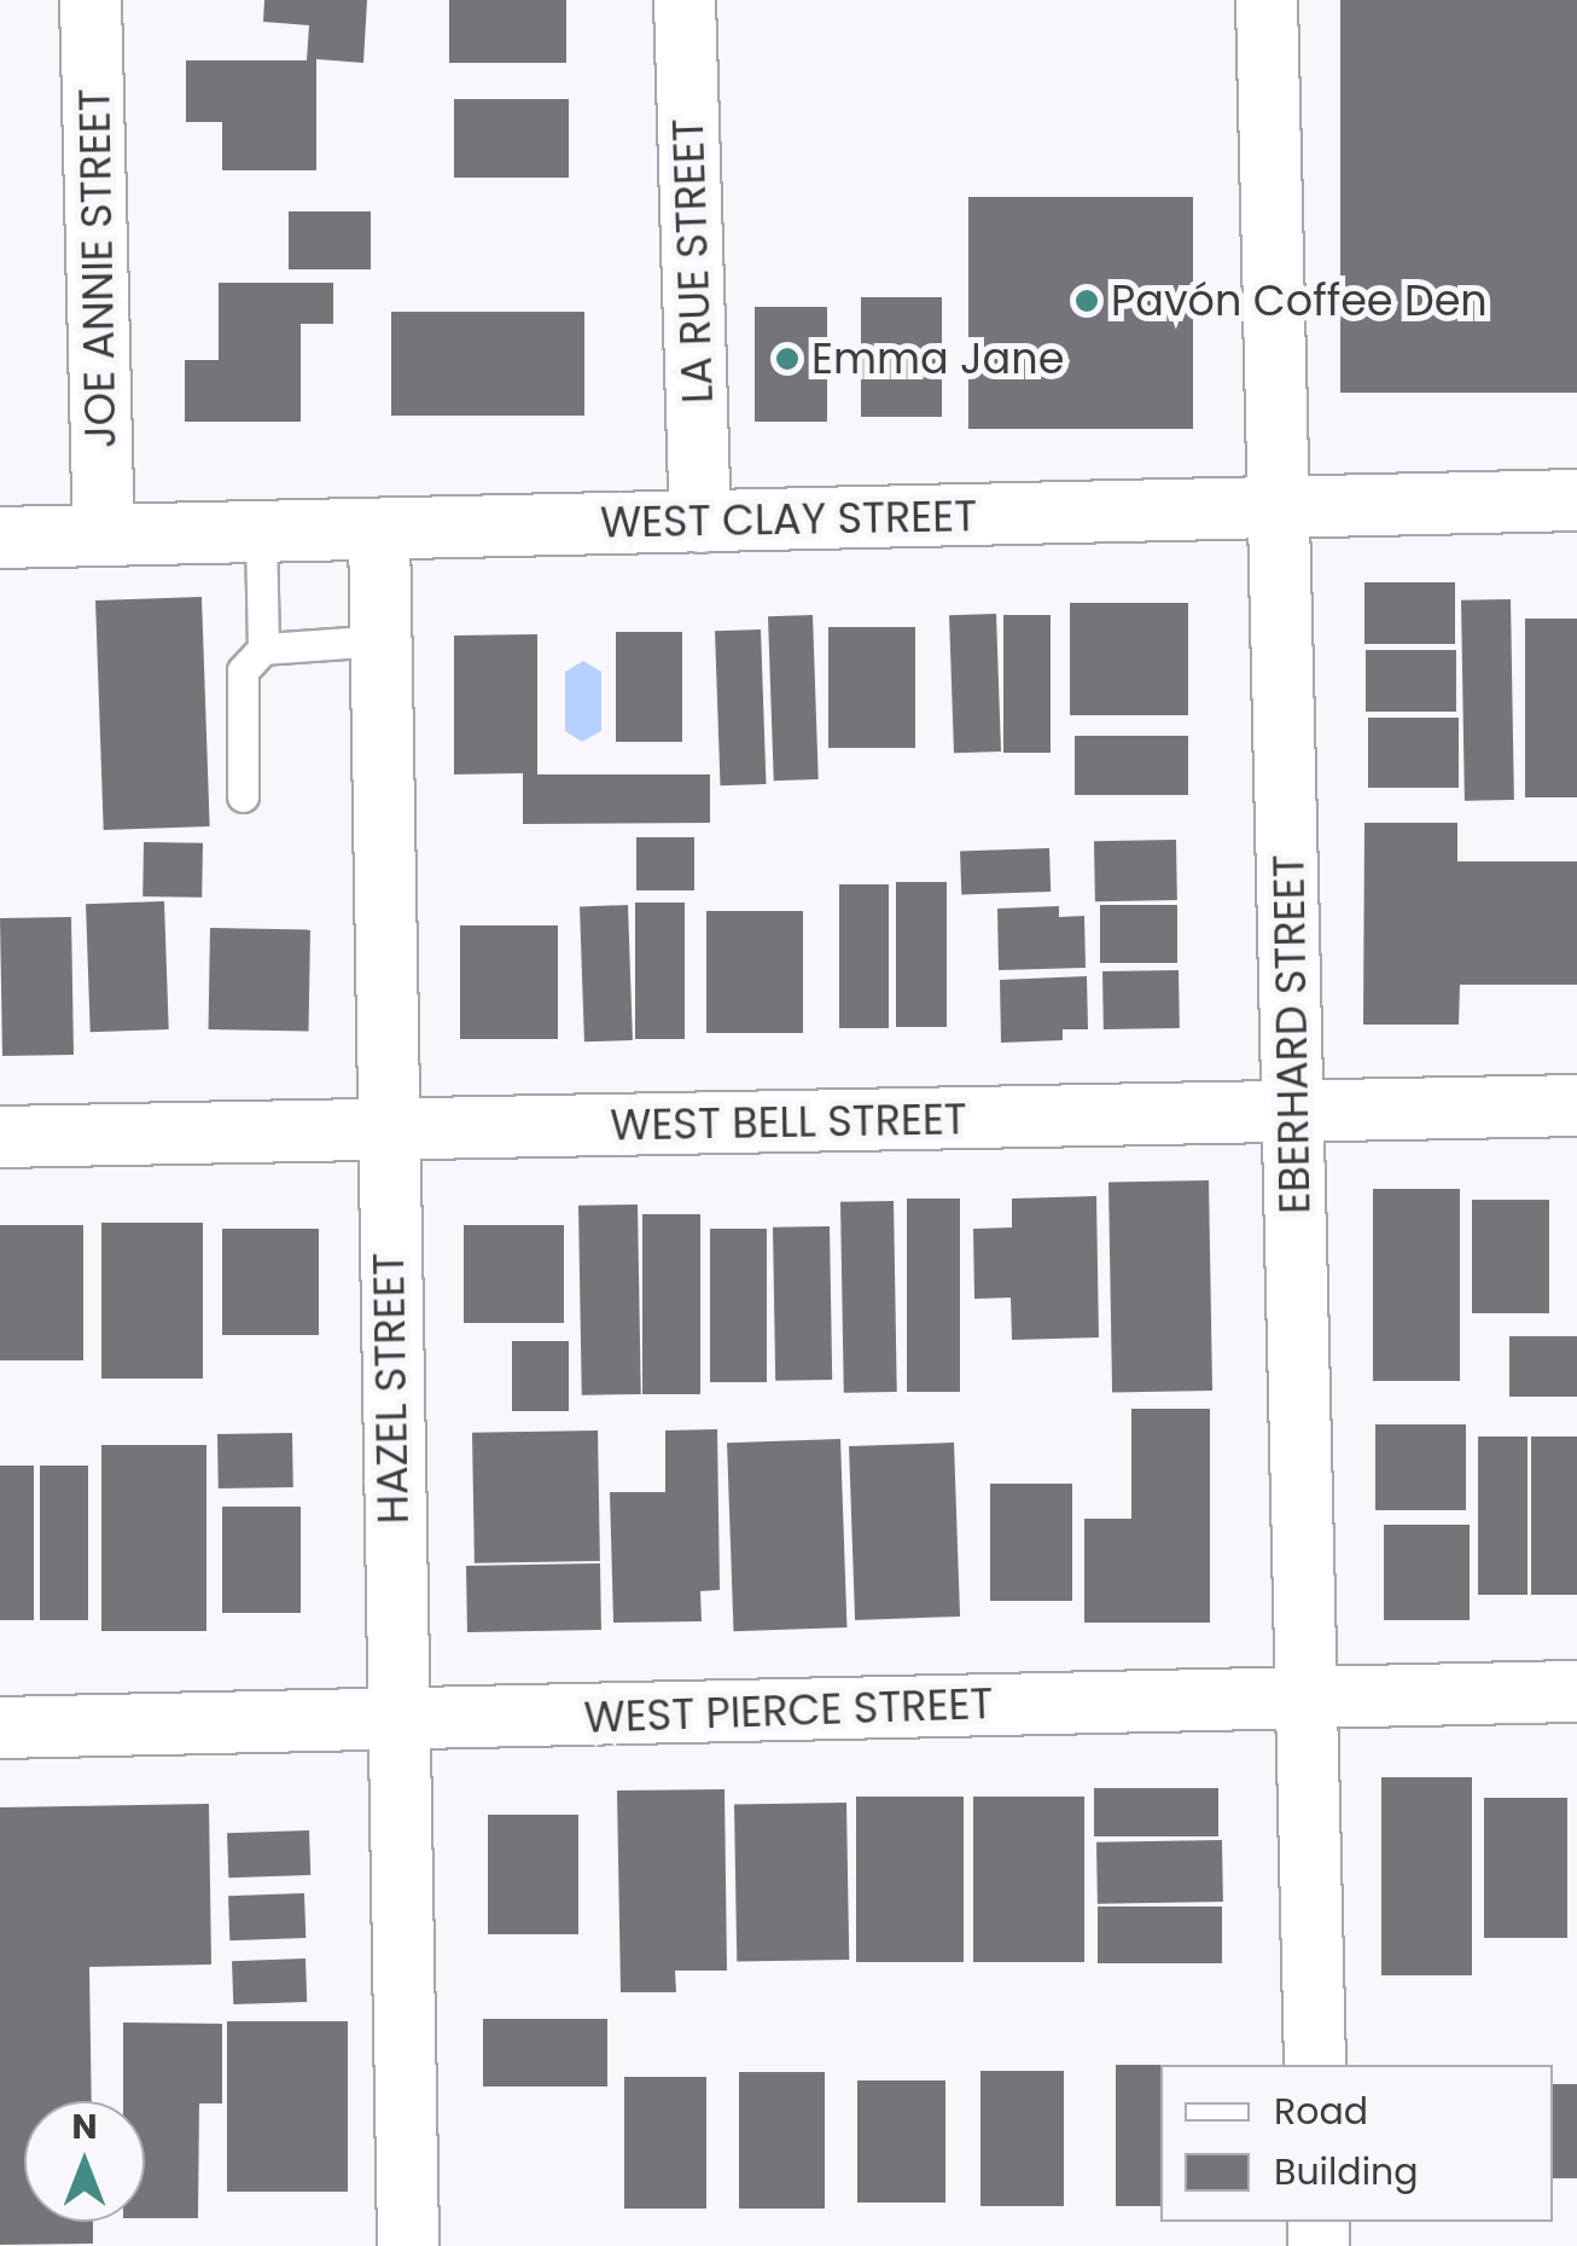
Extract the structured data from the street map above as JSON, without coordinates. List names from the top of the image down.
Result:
{
  "streets": {
    "street": [
      "LA RUE STREET",
      "JOE ANNIE STREET",
      "WEST CLAY STREET",
      "EBERHARD STREET",
      "WEST BELL STREET",
      "HAZEL STREET",
      "WEST PIERCE STREET"
    ]
  },
  "crossings": [
    ["LA RUE STREET", "WEST CLAY STREET"],
    ["JOE ANNIE STREET", "WEST CLAY STREET"],
    ["WEST CLAY STREET", "EBERHARD STREET"],
    ["WEST CLAY STREET", "HAZEL STREET"],
    ["EBERHARD STREET", "WEST BELL STREET"],
    ["EBERHARD STREET", "WEST PIERCE STREET"],
    ["WEST BELL STREET", "HAZEL STREET"],
    ["HAZEL STREET", "WEST PIERCE STREET"]
  ],
  "places": ["Pavón Coffee Den", "Emma Jane"],
  "legend": ["Road", "Building"],
  "north": "top"
}
